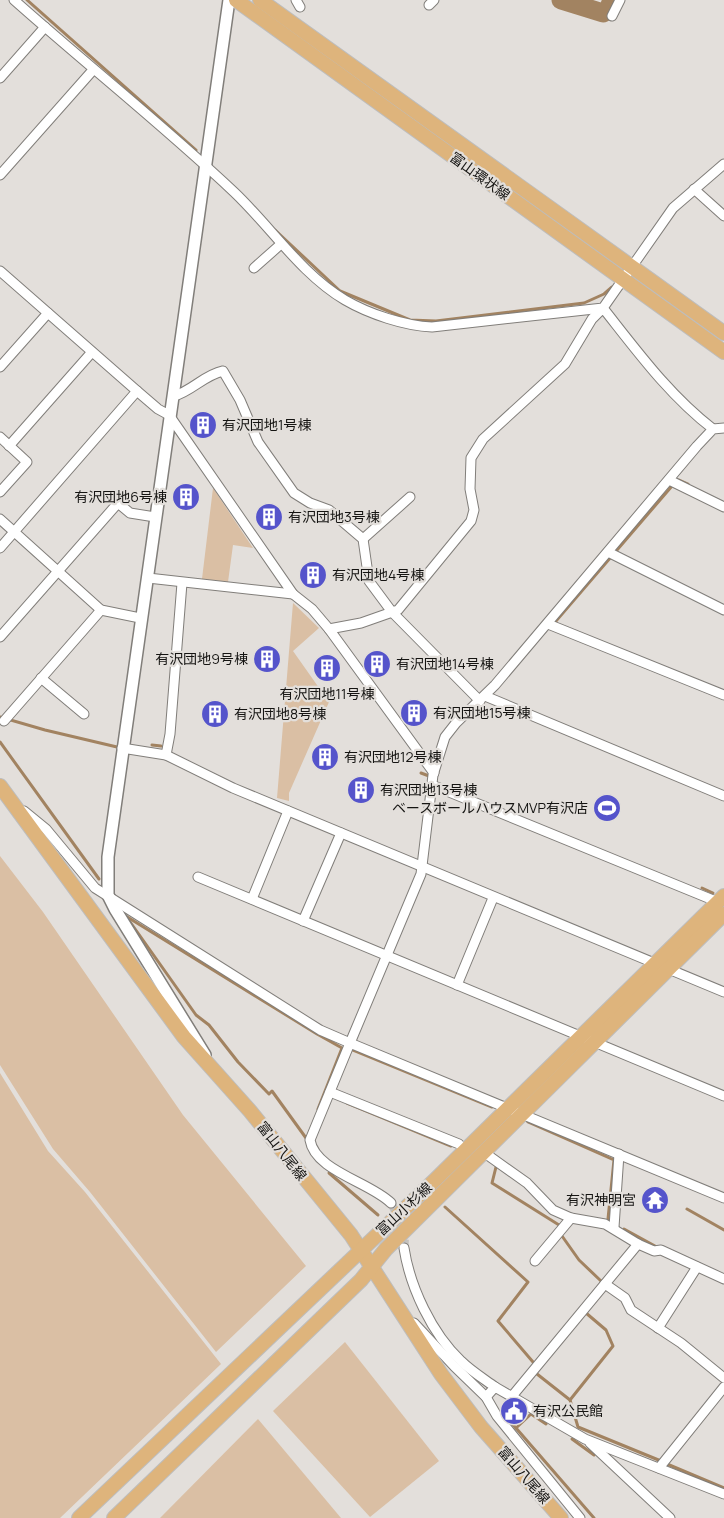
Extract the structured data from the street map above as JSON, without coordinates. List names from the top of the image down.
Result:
{
  "streets": {
    "main road": ["富山環状線", "富山八尾線", "富山小杉線"]
  },
  "crossings": [
    ["富山八尾線", "富山小杉線"]
  ],
  "places": {
    "building": [
      "有沢団地1号棟",
      "有沢団地6号棟",
      "有沢団地3号棟",
      "有沢団地4号棟",
      "有沢団地9号棟",
      "有沢団地14号棟",
      "有沢団地11号棟",
      "有沢団地15号棟",
      "有沢団地8号棟",
      "有沢団地12号棟",
      "有沢団地13号棟"
    ],
    "sports": ["ベースボールハウスMVP有沢店"],
    "temple": ["有沢神明宮"],
    "public building": ["有沢公民館"]
  }
}
